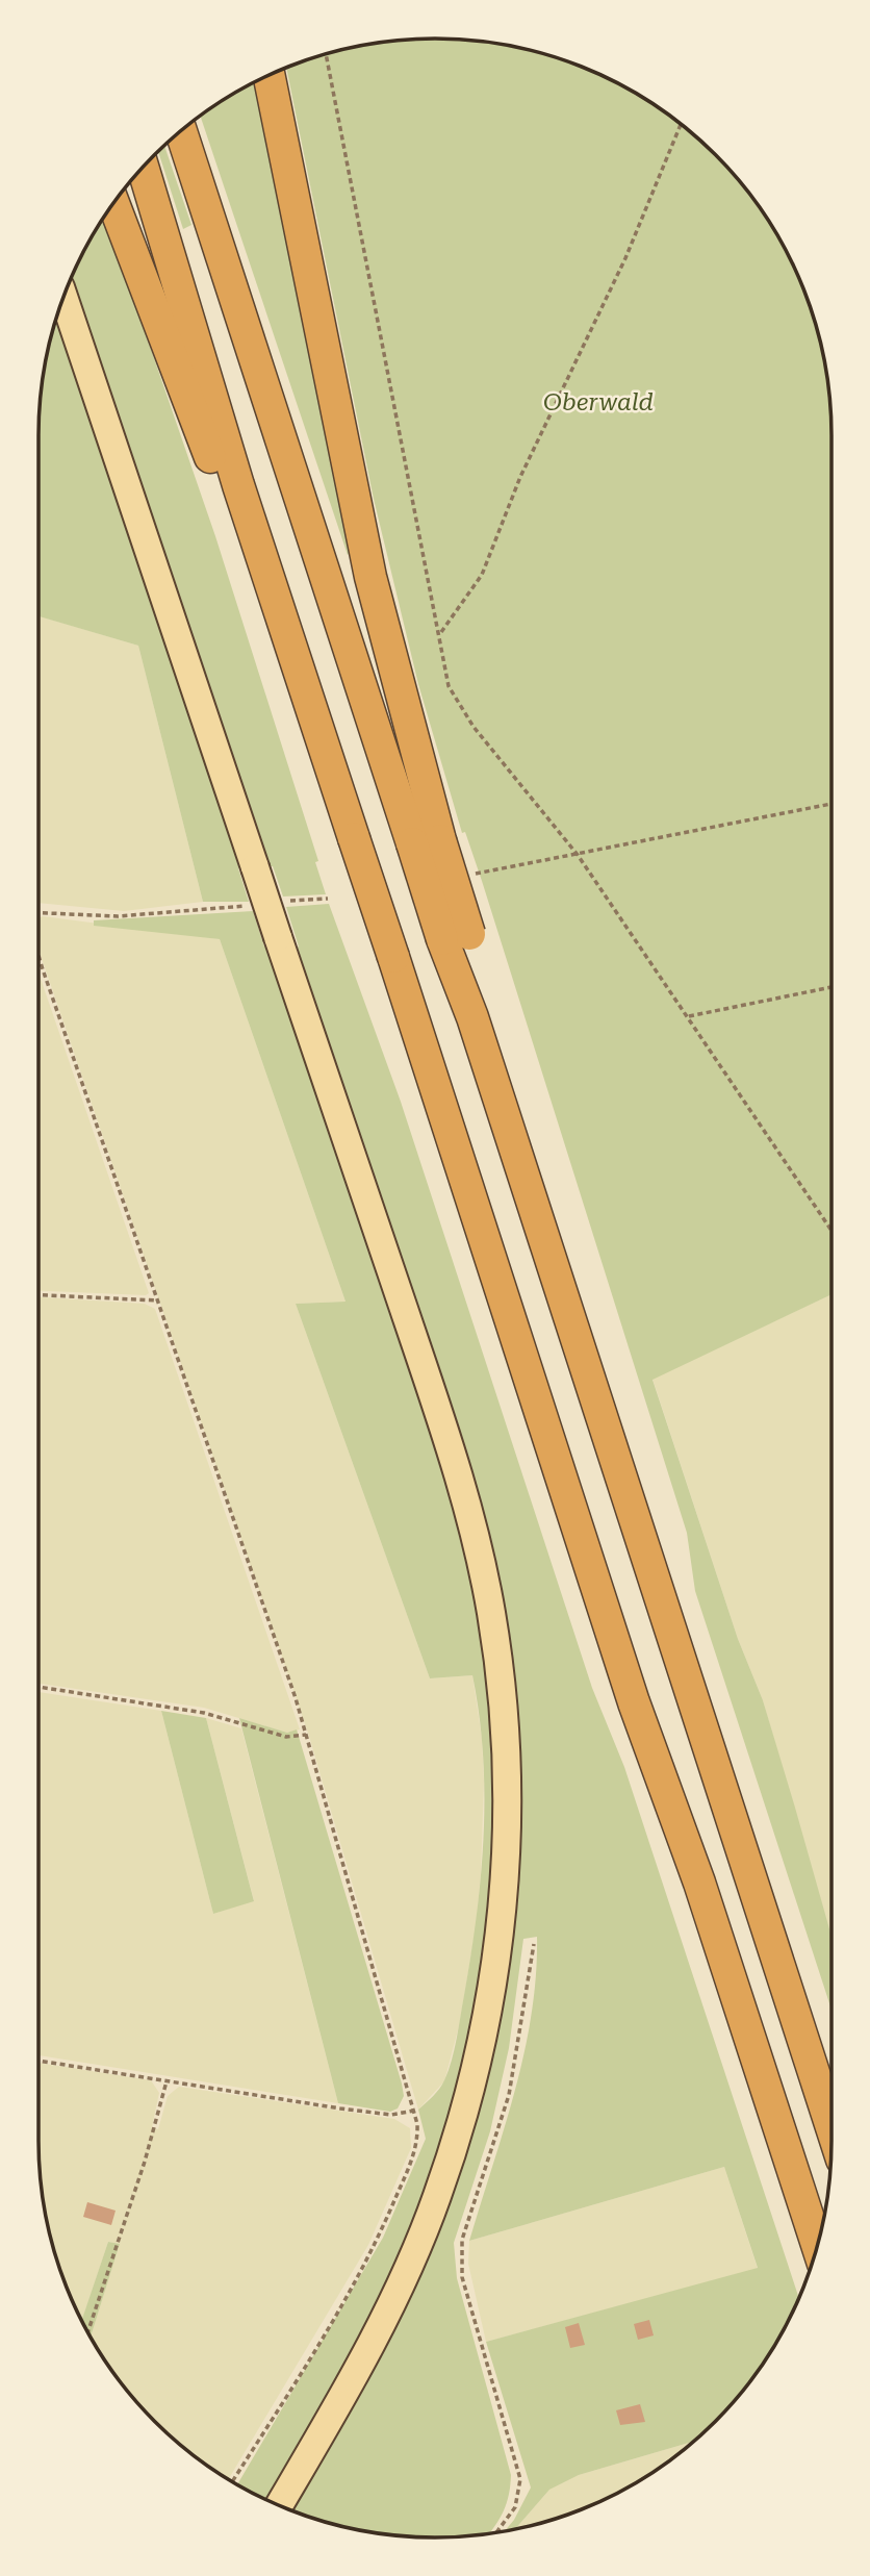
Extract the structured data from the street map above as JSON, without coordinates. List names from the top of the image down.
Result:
{
  "parks": ["Oberwald"]
}
